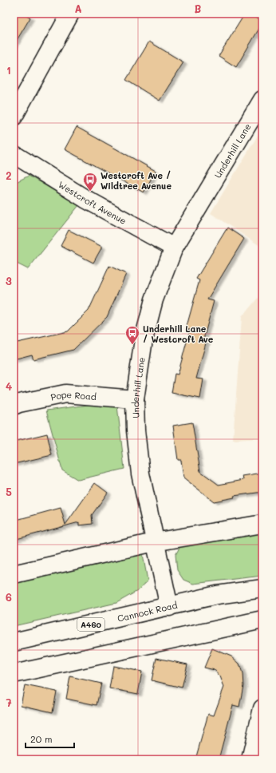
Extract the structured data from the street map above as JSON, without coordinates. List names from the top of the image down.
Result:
{
  "streets": {
    "main road": [
      "Underhill Lane",
      "Westcroft Avenue",
      "Pope Road",
      "Cannock Road",
      "A460"
    ]
  },
  "crossings": [
    ["Underhill Lane", "Westcroft Avenue"],
    ["Underhill Lane", "Pope Road"],
    ["Underhill Lane", "Cannock Road"]
  ],
  "places": {
    "bus stop": ["Westcroft Ave / Wildtree Avenue", "Underhill Lane / Westcroft Ave"]
  },
  "scale_bar": "20 m",
  "grid": {
    "columns": ["A", "B"],
    "rows": [
      "1",
      "2",
      "3",
      "4",
      "5",
      "6",
      "7"
    ]
  }
}
